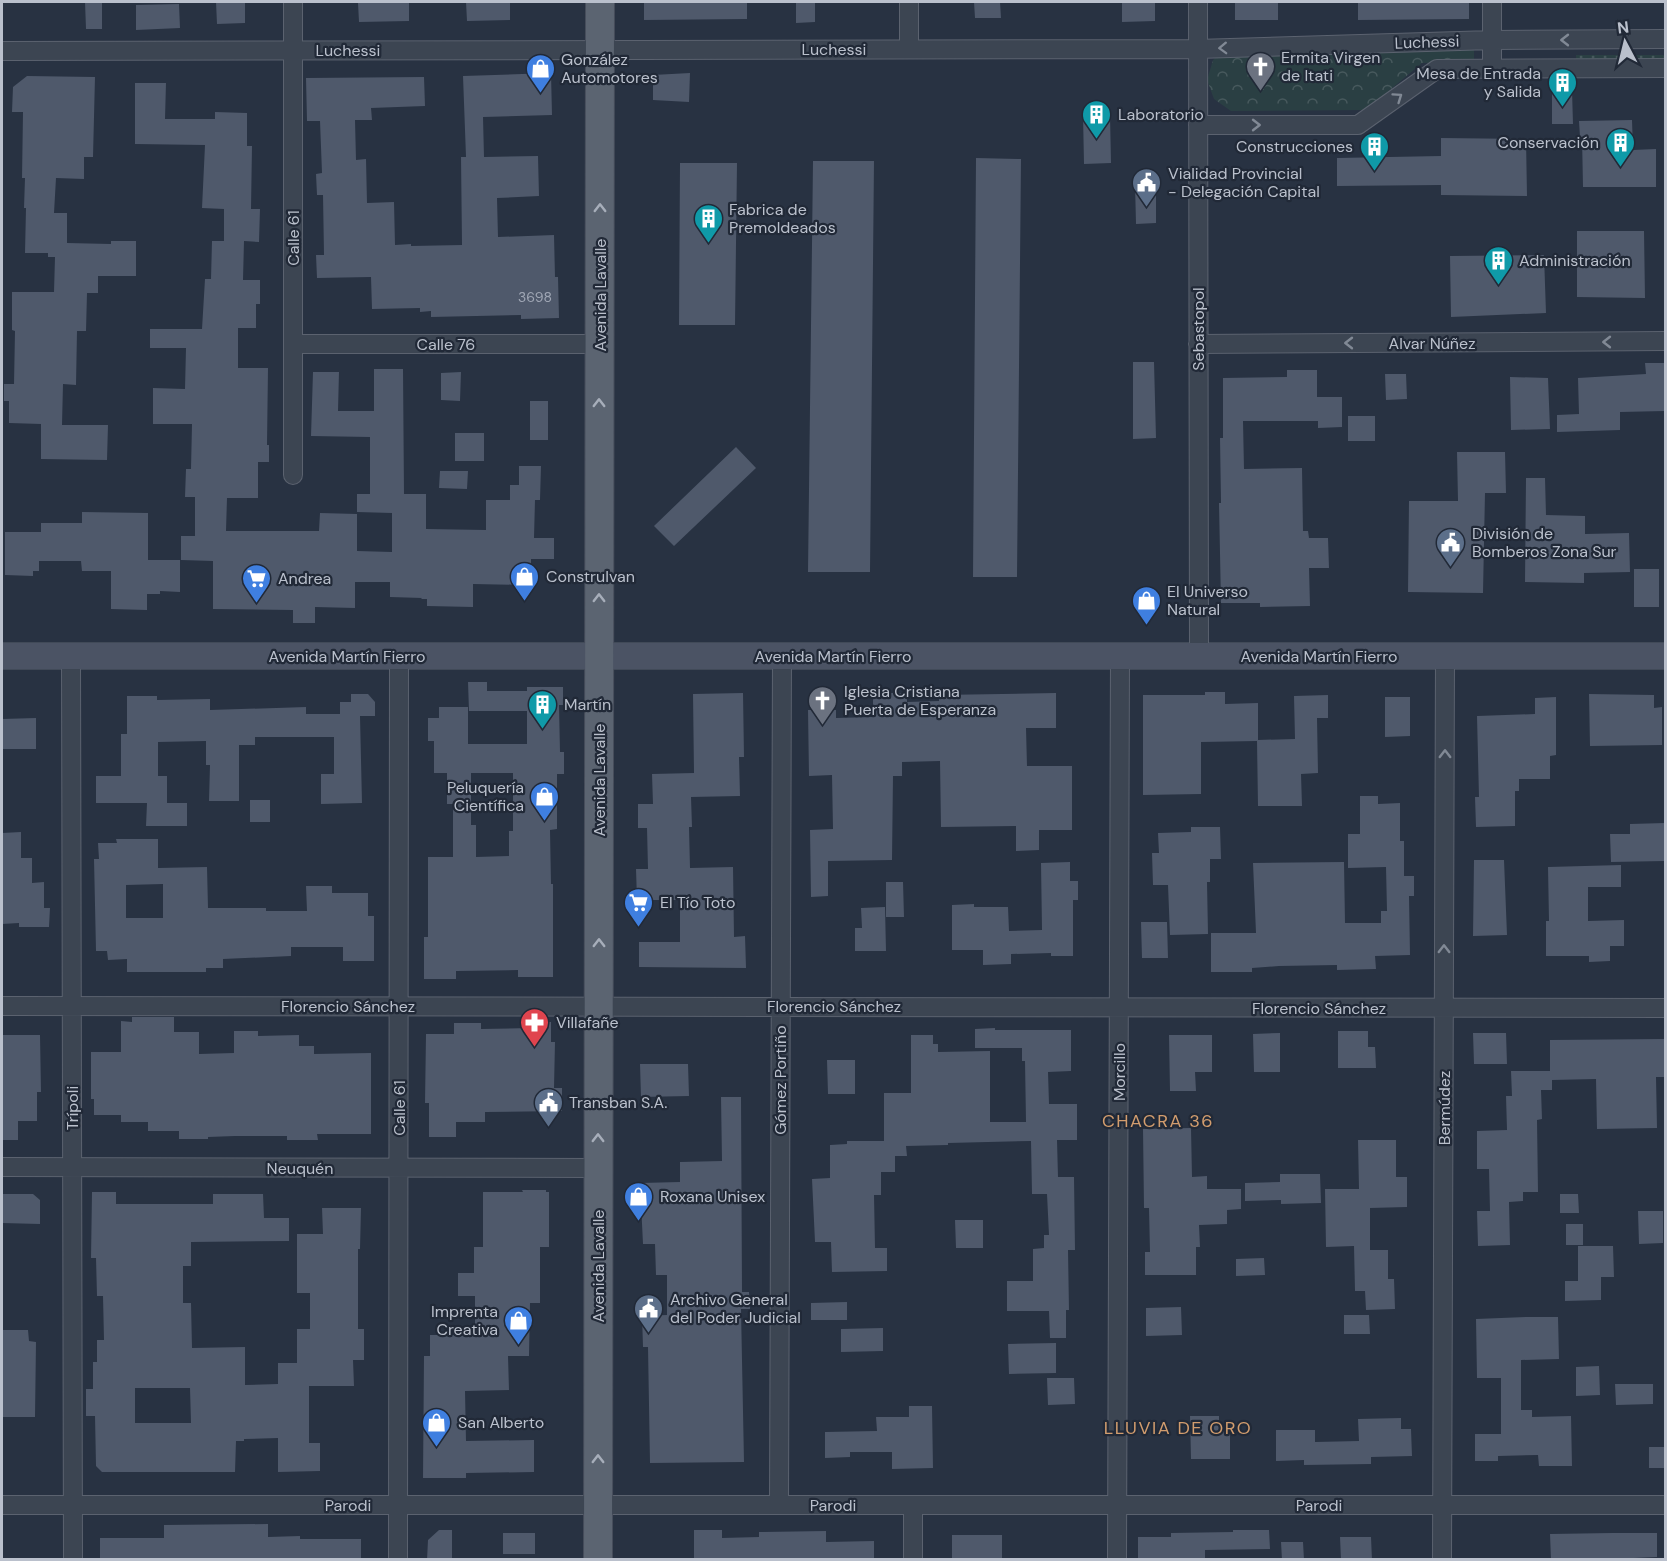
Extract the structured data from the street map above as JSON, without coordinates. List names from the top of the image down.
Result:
{
  "streets": {
    "main road": ["Avenida Lavalle", "Avenida Martín Fierro"],
    "street": [
      "Luchessi",
      "Calle 61",
      "Sebastopol",
      "Alvar Núñez",
      "Calle 76",
      "Florencio Sánchez",
      "Morcillo",
      "Gómez Portiño",
      "Trípoli",
      "Bermúdez",
      "Neuquén",
      "Parodi"
    ]
  },
  "crossings": [
    ["Luchessi", "Calle 61"],
    ["Luchessi", "Avenida Lavalle"],
    ["Luchessi", "Sebastopol"],
    ["Calle 61", "Calle 76"],
    ["Calle 61", "Avenida Martín Fierro"],
    ["Calle 61", "Florencio Sánchez"],
    ["Calle 61", "Neuquén"],
    ["Calle 61", "Parodi"],
    ["Avenida Lavalle", "Calle 76"],
    ["Avenida Lavalle", "Avenida Martín Fierro"],
    ["Avenida Lavalle", "Florencio Sánchez"],
    ["Avenida Lavalle", "Neuquén"],
    ["Avenida Lavalle", "Parodi"],
    ["Sebastopol", "Alvar Núñez"],
    ["Sebastopol", "Avenida Martín Fierro"],
    ["Avenida Martín Fierro", "Morcillo"],
    ["Avenida Martín Fierro", "Gómez Portiño"],
    ["Avenida Martín Fierro", "Trípoli"],
    ["Avenida Martín Fierro", "Bermúdez"],
    ["Florencio Sánchez", "Morcillo"],
    ["Florencio Sánchez", "Gómez Portiño"],
    ["Florencio Sánchez", "Trípoli"],
    ["Florencio Sánchez", "Bermúdez"],
    ["Morcillo", "Parodi"],
    ["Gómez Portiño", "Parodi"],
    ["Trípoli", "Neuquén"],
    ["Trípoli", "Parodi"],
    ["Bermúdez", "Parodi"]
  ],
  "one_way": ["Avenida Lavalle", "Alvar Núñez", "Bermúdez"],
  "districts": ["CHACRA 36", "LLUVIA DE ORO"],
  "places": {
    "church": ["Ermita Virgen de Itati", "Iglesia Cristiana Puerta de Esperanza"],
    "shop": [
      "González Automotores",
      "ConstruIvan",
      "El Universo Natural",
      "Peluquería Científica",
      "Roxana Unisex",
      "Imprenta Creativa",
      "San Alberto"
    ],
    "building": [
      "Mesa de Entrada y Salida",
      "Laboratorio",
      "Conservación",
      "Construcciones",
      "Fabrica de Premoldeados",
      "Administración",
      "Martín"
    ],
    "public building": [
      "Vialidad Provincial - Delegación Capital",
      "División de Bomberos Zona Sur",
      "Transban S.A.",
      "Archivo General del Poder Judicial"
    ],
    "supermarket": ["Andrea", "El Tío Toto"],
    "pharmacy": ["Villafañe"]
  },
  "house_numbers": ["3698"],
  "north": "top"
}
